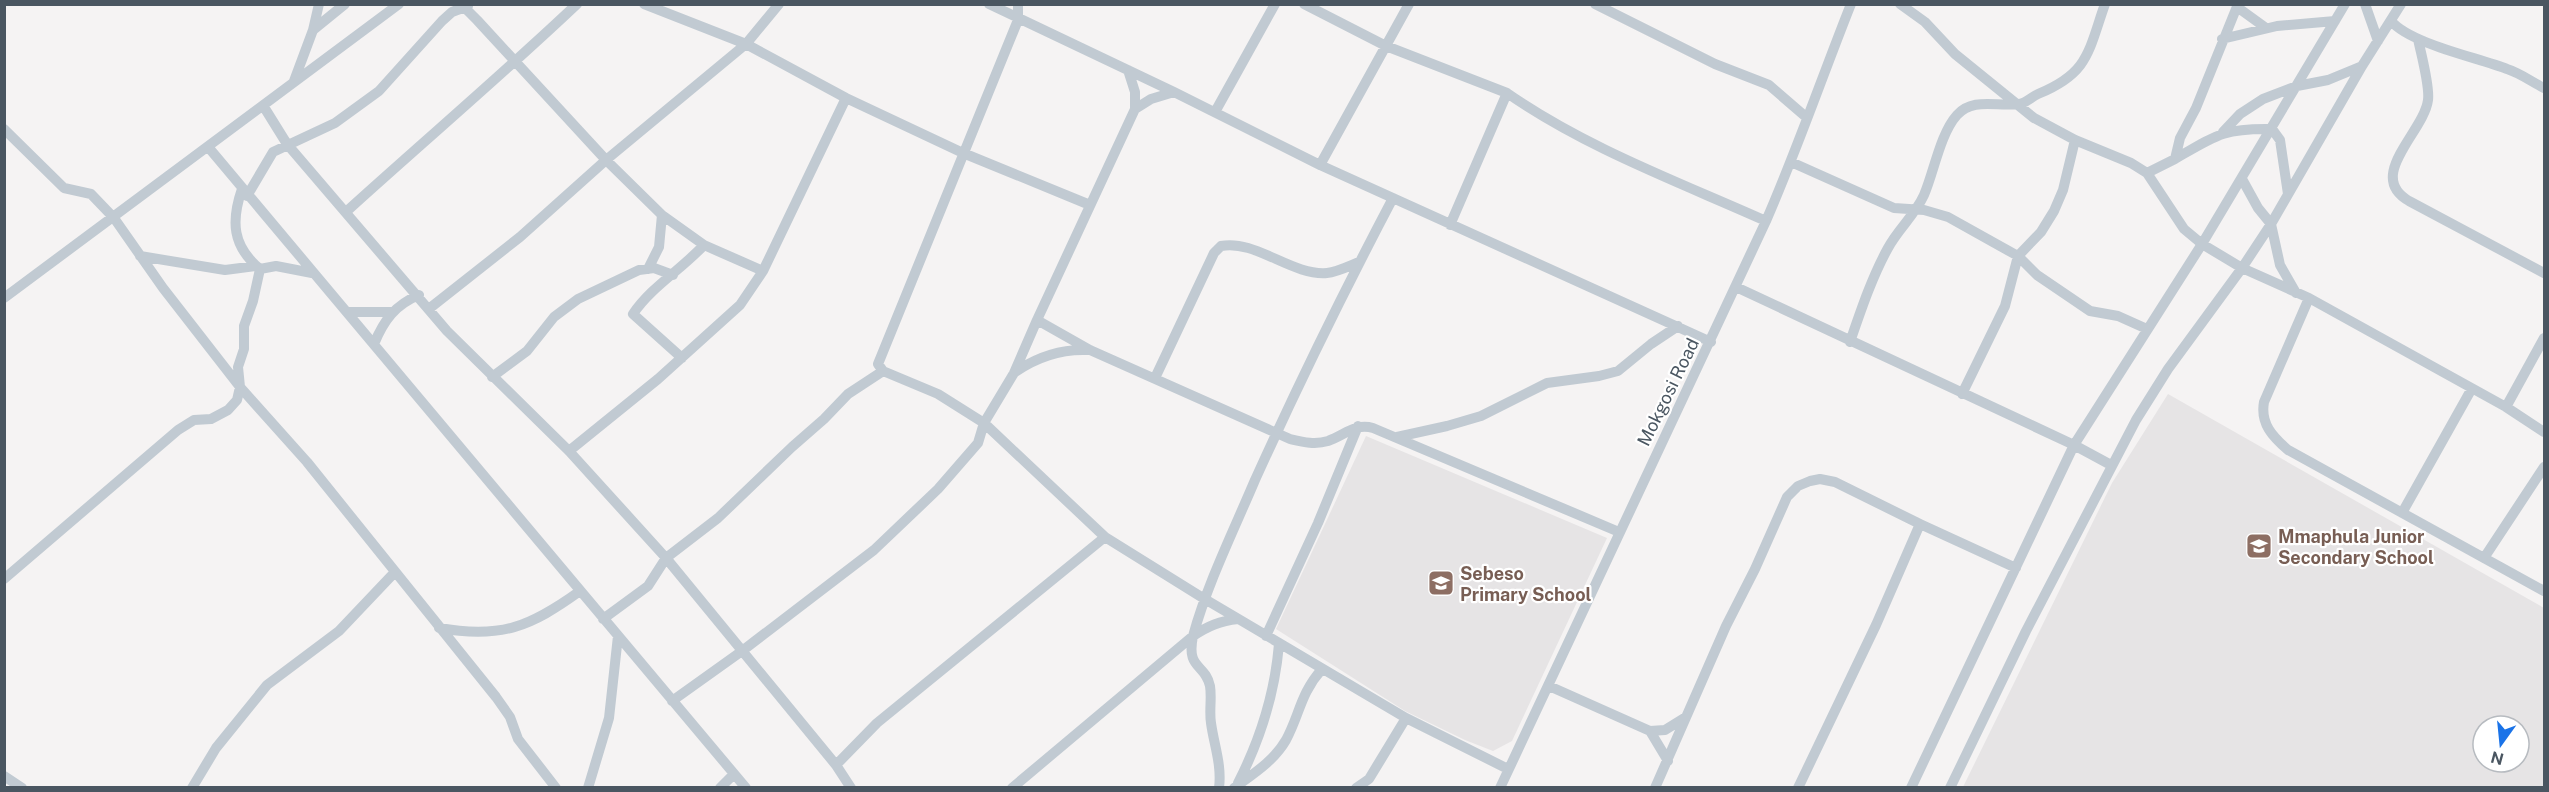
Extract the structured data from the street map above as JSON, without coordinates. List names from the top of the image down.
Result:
{
  "streets": {
    "street": ["Mokgosi Road"]
  },
  "places": {
    "school or university": ["Mmaphula Junior Secondary School", "Sebeso Primary School"]
  },
  "north": "bottom"
}
